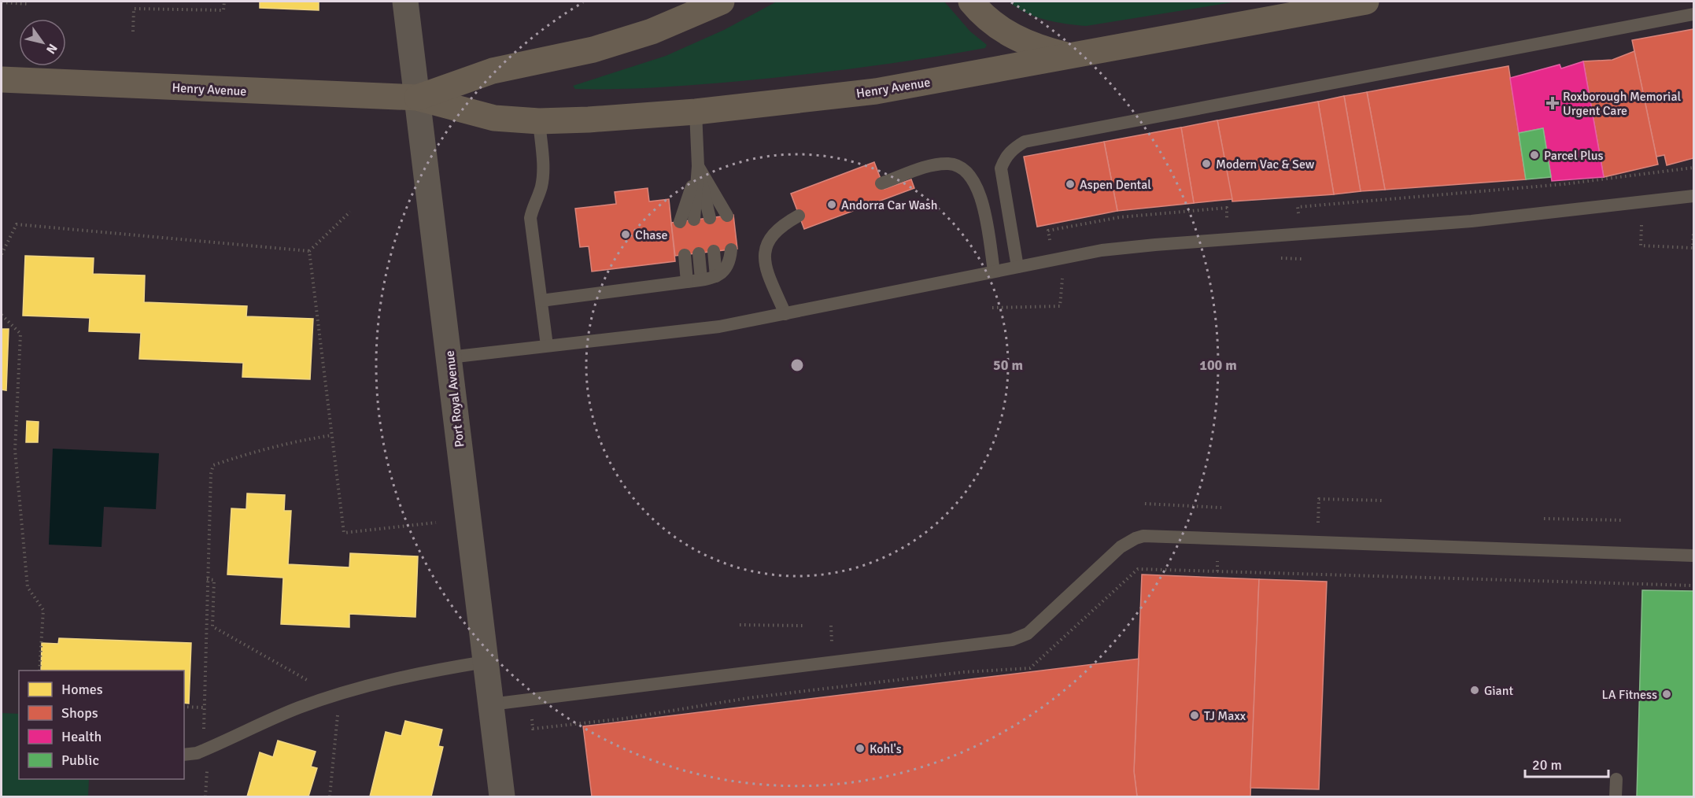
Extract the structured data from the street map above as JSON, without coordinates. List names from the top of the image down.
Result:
{
  "streets": {
    "main road": ["Henry Avenue"],
    "street": ["Port Royal Avenue"]
  },
  "crossings": [
    ["Henry Avenue", "Port Royal Avenue"]
  ],
  "places": {
    "health": ["Roxborough Memorial Urgent Care"],
    "other": [
      "Parcel Plus",
      "Modern Vac & Sew",
      "Aspen Dental",
      "Andorra Car Wash",
      "Chase",
      "Giant",
      "LA Fitness",
      "TJ Maxx",
      "Kohl's"
    ]
  },
  "legend": [
    "Homes",
    "Shops",
    "Health",
    "Public"
  ],
  "scale_bar": "20 m",
  "north": "bottom right",
  "rings": ["50 m", "100 m"]
}
